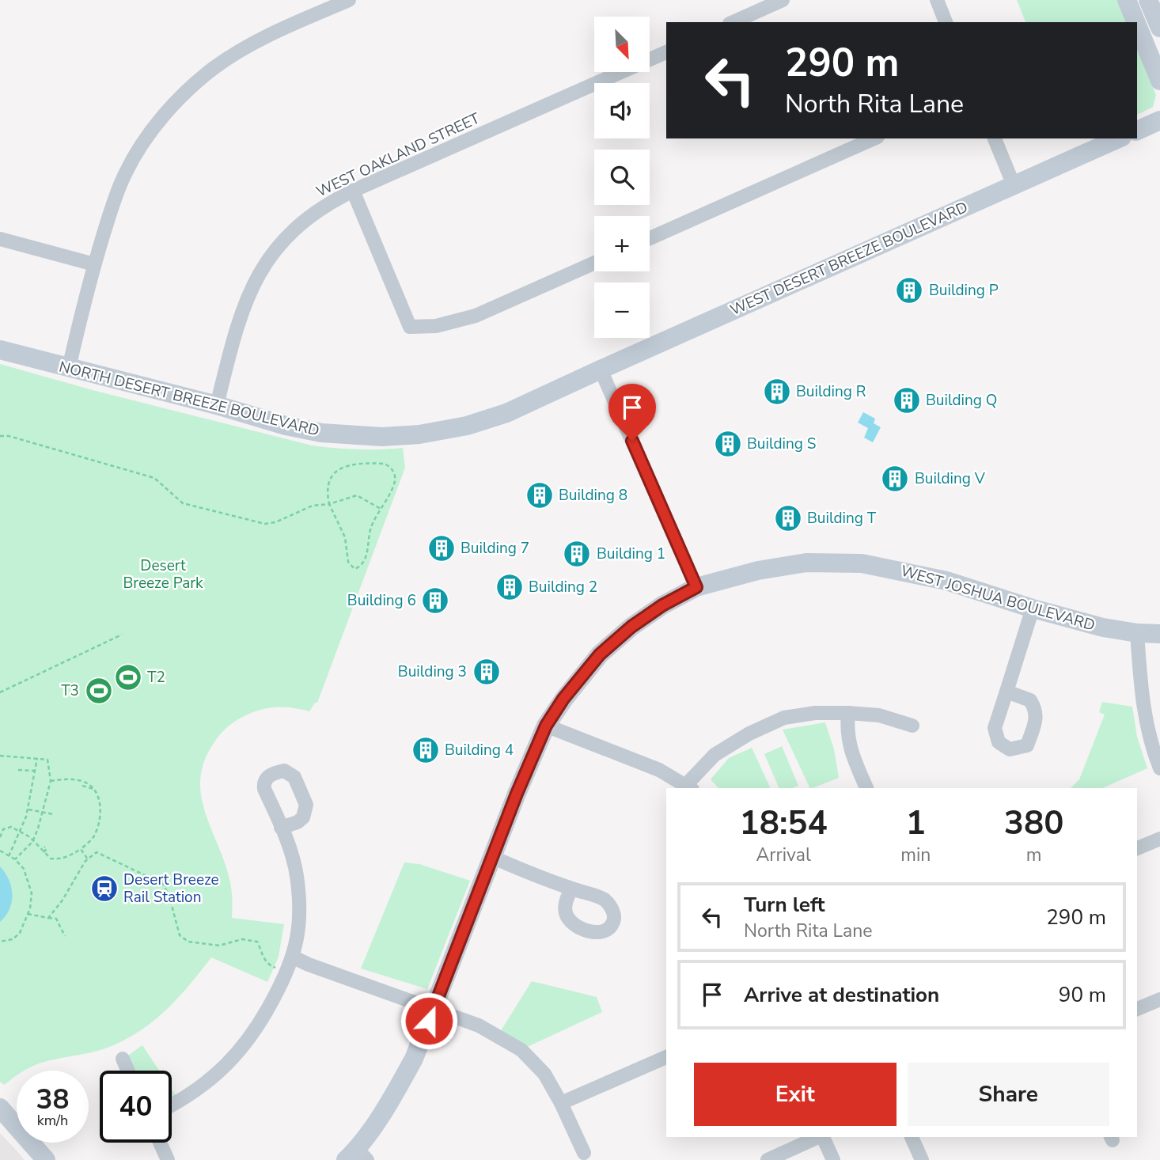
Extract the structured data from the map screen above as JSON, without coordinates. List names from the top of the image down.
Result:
{
  "streets": {
    "street": [
      "WEST OAKLAND STREET",
      "WEST DESERT BREEZE BOULEVARD",
      "NORTH DESERT BREEZE BOULEVARD",
      "WEST JOSHUA BOULEVARD"
    ]
  },
  "crossings": [
    ["WEST OAKLAND STREET", "NORTH DESERT BREEZE BOULEVARD"],
    ["WEST DESERT BREEZE BOULEVARD", "NORTH DESERT BREEZE BOULEVARD"]
  ],
  "parks": ["Desert Breeze Park"],
  "places": {
    "building": [
      "Building P",
      "Building R",
      "Building Q",
      "Building S",
      "Building V",
      "Building 8",
      "Building T",
      "Building 7",
      "Building 1",
      "Building 2",
      "Building 6",
      "Building 3",
      "Building 4"
    ],
    "sports": ["T2", "T3"],
    "station": ["Desert Breeze Rail Station"]
  },
  "north": "bottom right",
  "page": {
    "map_buttons": ["+", "−"],
    "turn": ["290 m", "North Rita Lane"],
    "eta": [
      "18:54",
      "Arrival",
      "1",
      "min",
      "380",
      "m"
    ],
    "list": [
      {
        "name": "Turn left",
        "note": "North Rita Lane",
        "value": "290 m"
      },
      {
        "name": "Arrive at destination",
        "value": "90 m"
      }
    ],
    "buttons": ["Exit", "Share"],
    "speed": "38 km/h",
    "limit": "40"
  }
}
